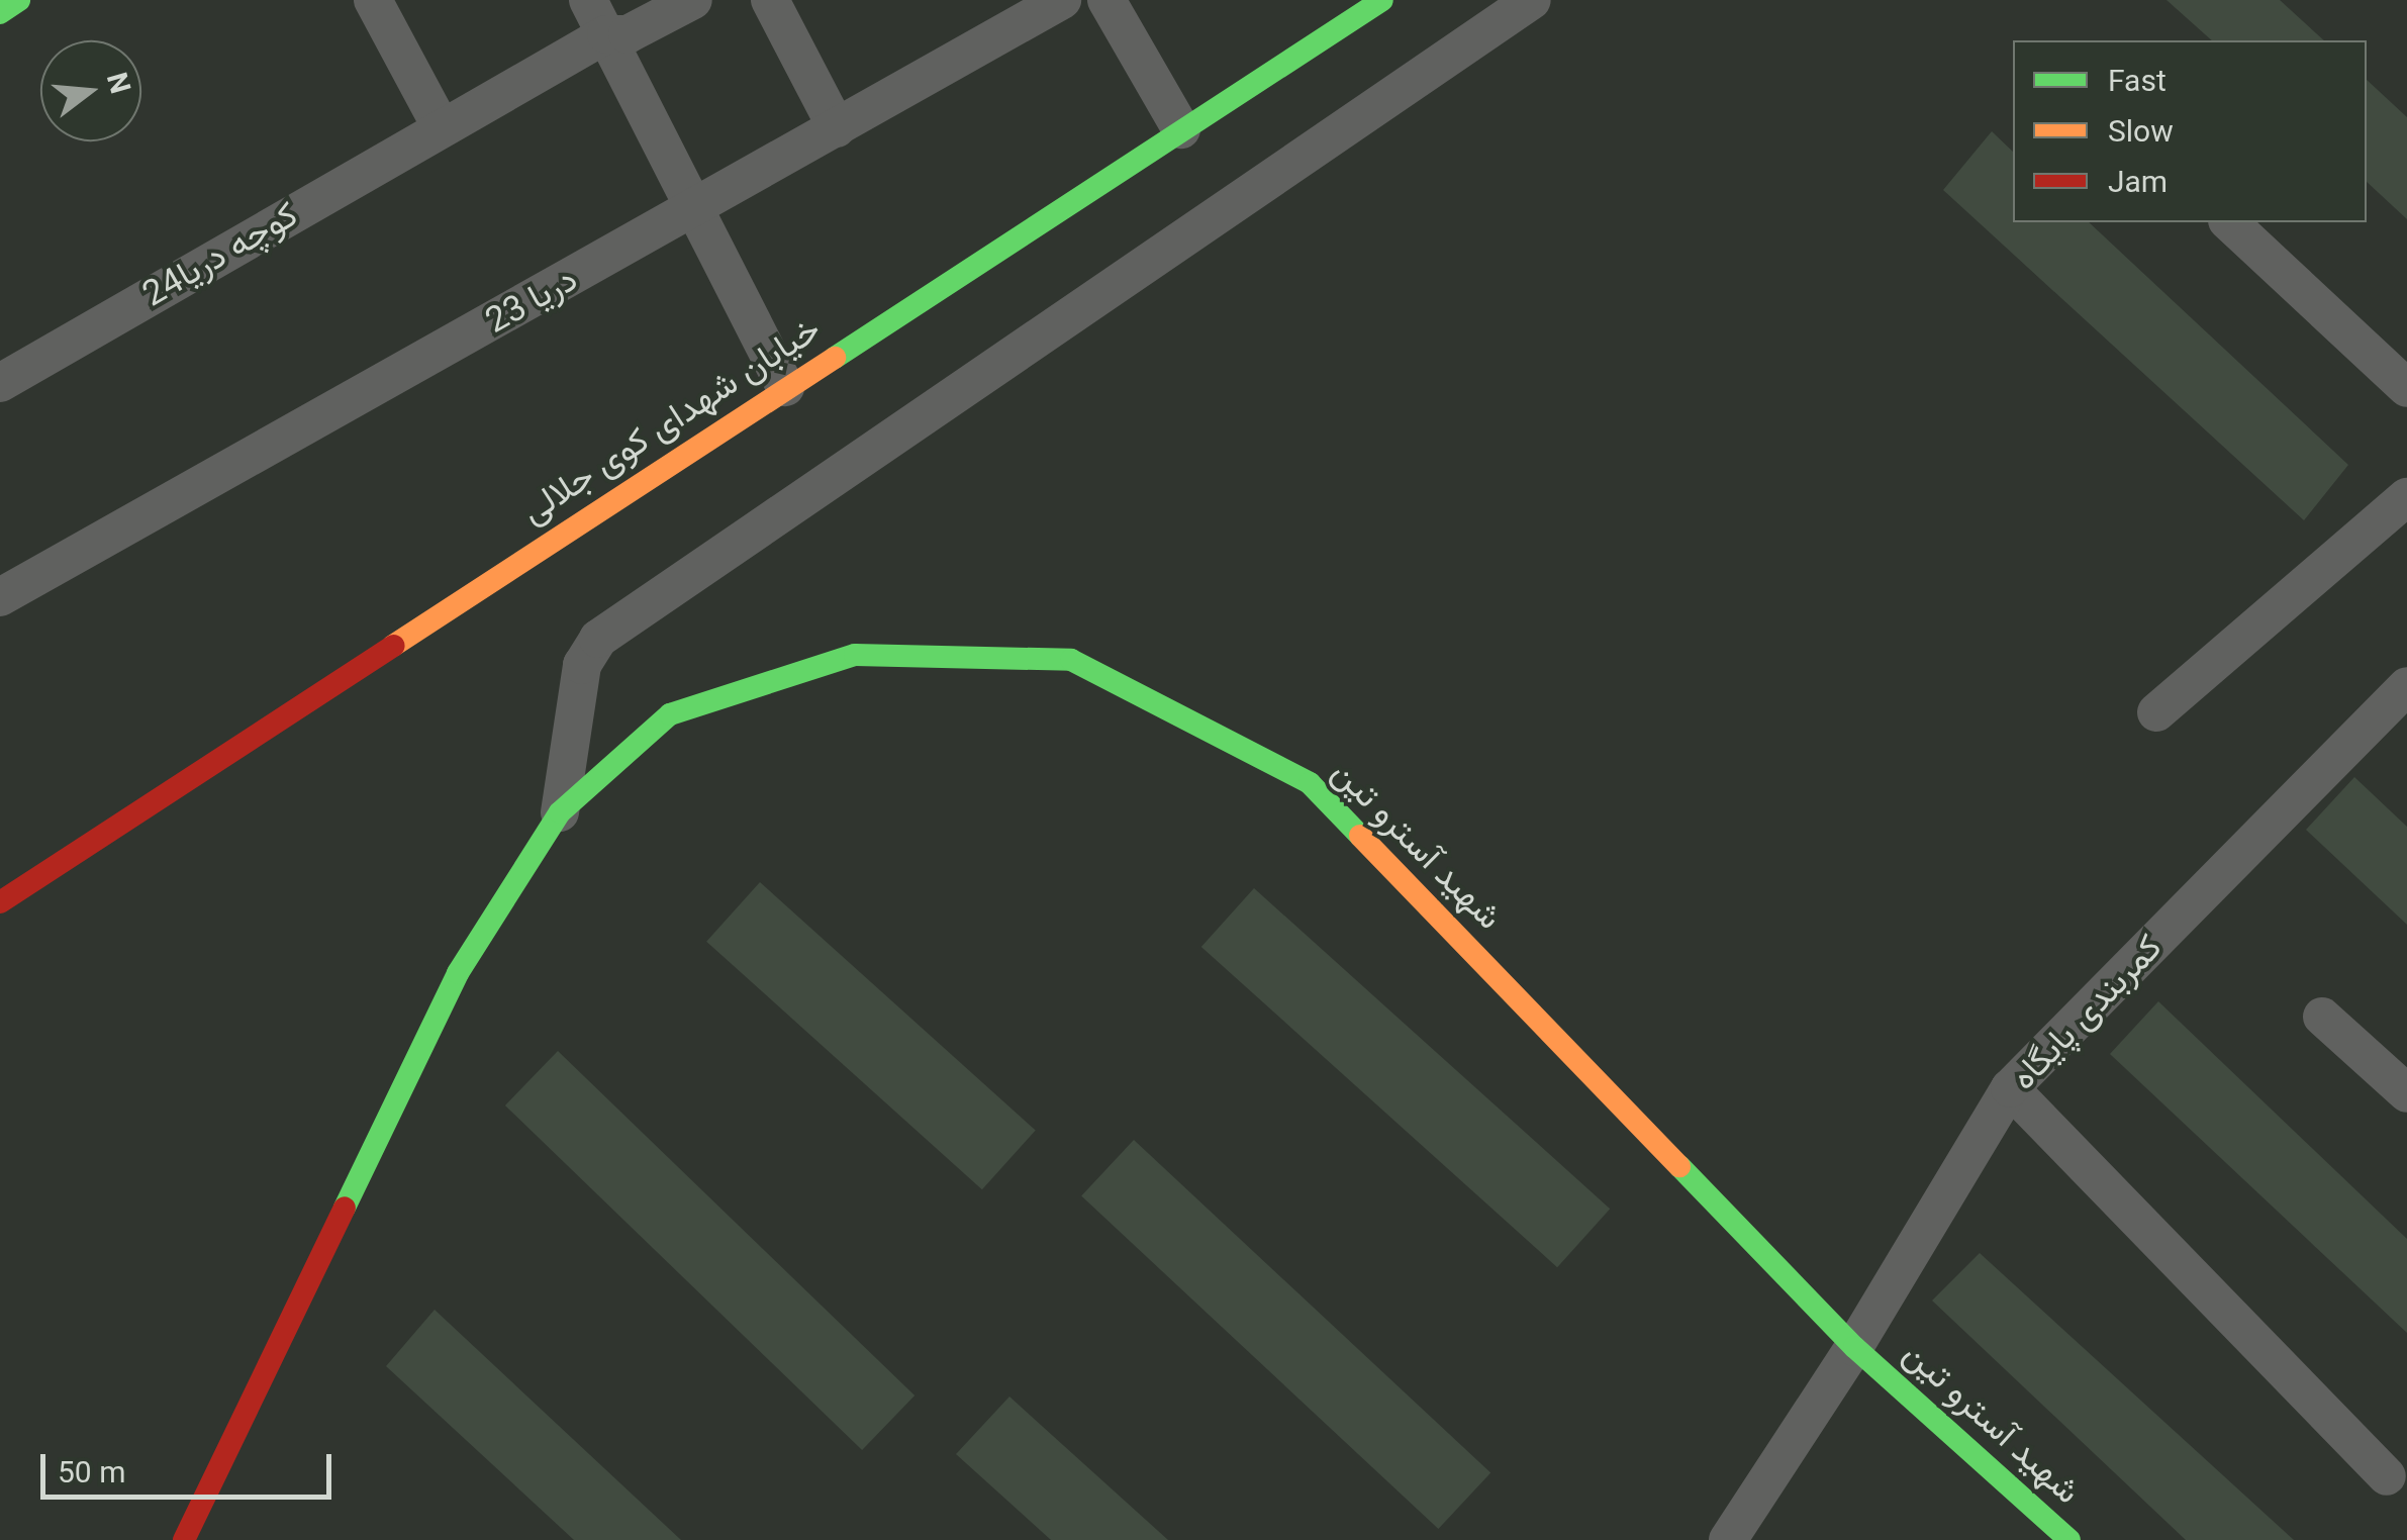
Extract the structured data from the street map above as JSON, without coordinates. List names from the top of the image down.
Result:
{
  "streets": {
    "street": [
      "کوچه دریا24",
      "دریا 23",
      "خیابان شهدای کوی جلالی",
      "شهید آسترو تین",
      "کمربندی پایگاه"
    ]
  },
  "crossings": [
    ["شهید آسترو تین", "کمربندی پایگاه"]
  ],
  "legend": ["Fast", "Slow", "Jam"],
  "scale_bar": "50 m",
  "north": "right"
}
